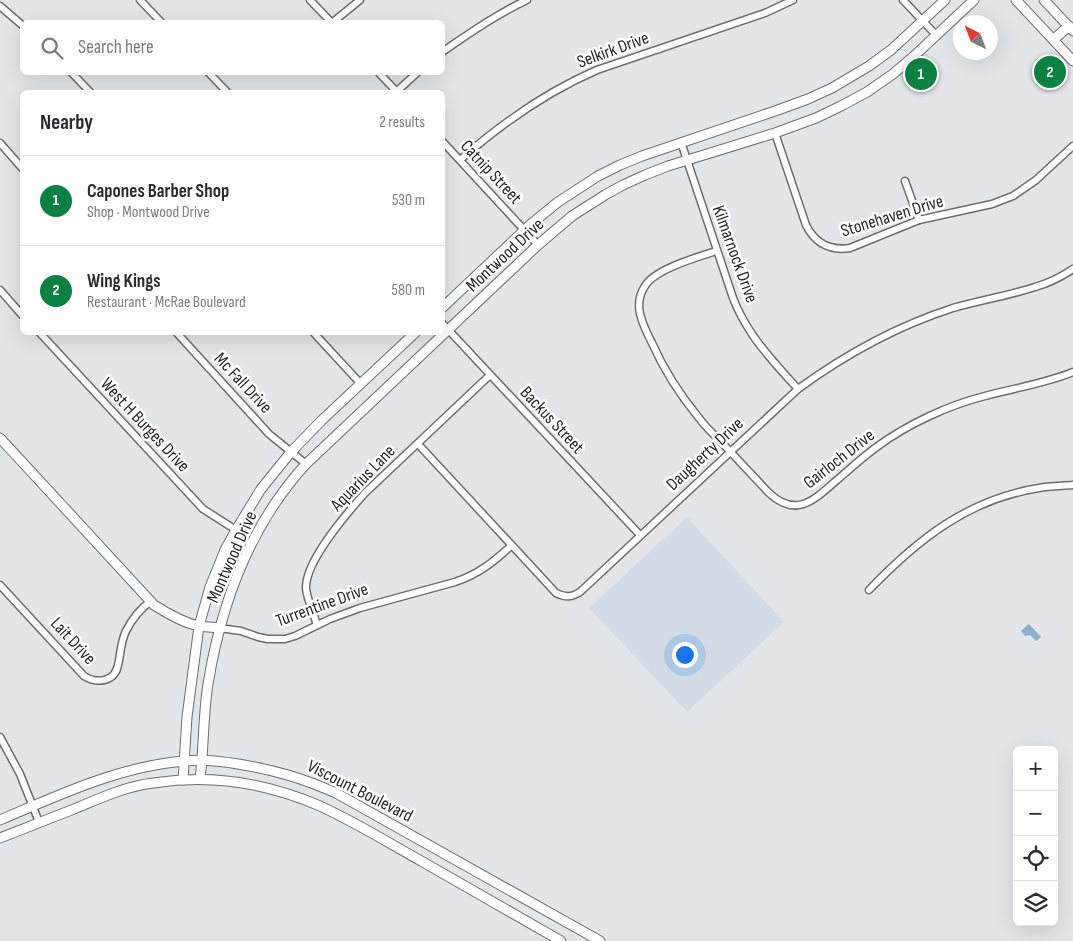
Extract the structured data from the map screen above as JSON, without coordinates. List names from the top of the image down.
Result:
{
  "streets": {
    "main road": ["Montwood Drive", "Turrentine Drive", "Viscount Boulevard"],
    "street": [
      "Selkirk Drive",
      "Catnip Street",
      "Stonehaven Drive",
      "Kilmarnock Drive",
      "Mc Fall Drive",
      "Backus Street",
      "West H Burges Drive",
      "Daugherty Drive",
      "Gairloch Drive",
      "Aquarius Lane",
      "Lait Drive"
    ]
  },
  "crossings": [
    ["Selkirk Drive", "Catnip Street"],
    ["Catnip Street", "Montwood Drive"],
    ["Stonehaven Drive", "Montwood Drive"],
    ["Kilmarnock Drive", "Montwood Drive"],
    ["Kilmarnock Drive", "Daugherty Drive"],
    ["Kilmarnock Drive", "Gairloch Drive"],
    ["Montwood Drive", "Mc Fall Drive"],
    ["Montwood Drive", "Backus Street"],
    ["Montwood Drive", "West H Burges Drive"],
    ["Montwood Drive", "Turrentine Drive"],
    ["Montwood Drive", "Viscount Boulevard"],
    ["Backus Street", "Daugherty Drive"],
    ["Backus Street", "Aquarius Lane"],
    ["Daugherty Drive", "Gairloch Drive"],
    ["Daugherty Drive", "Aquarius Lane"],
    ["Daugherty Drive", "Turrentine Drive"],
    ["Aquarius Lane", "Turrentine Drive"],
    ["Turrentine Drive", "Lait Drive"]
  ],
  "north": "top left",
  "page": {
    "search": "Search here",
    "pins": ["2", "1"],
    "heading": ["Nearby", "2 results"],
    "list": [
      {
        "mark": "1",
        "name": "Capones Barber Shop",
        "note": "Shop · Montwood Drive",
        "value": "530 m"
      },
      {
        "mark": "2",
        "name": "Wing Kings",
        "note": "Restaurant · McRae Boulevard",
        "value": "580 m"
      }
    ],
    "map_buttons": ["+", "−"]
  }
}
